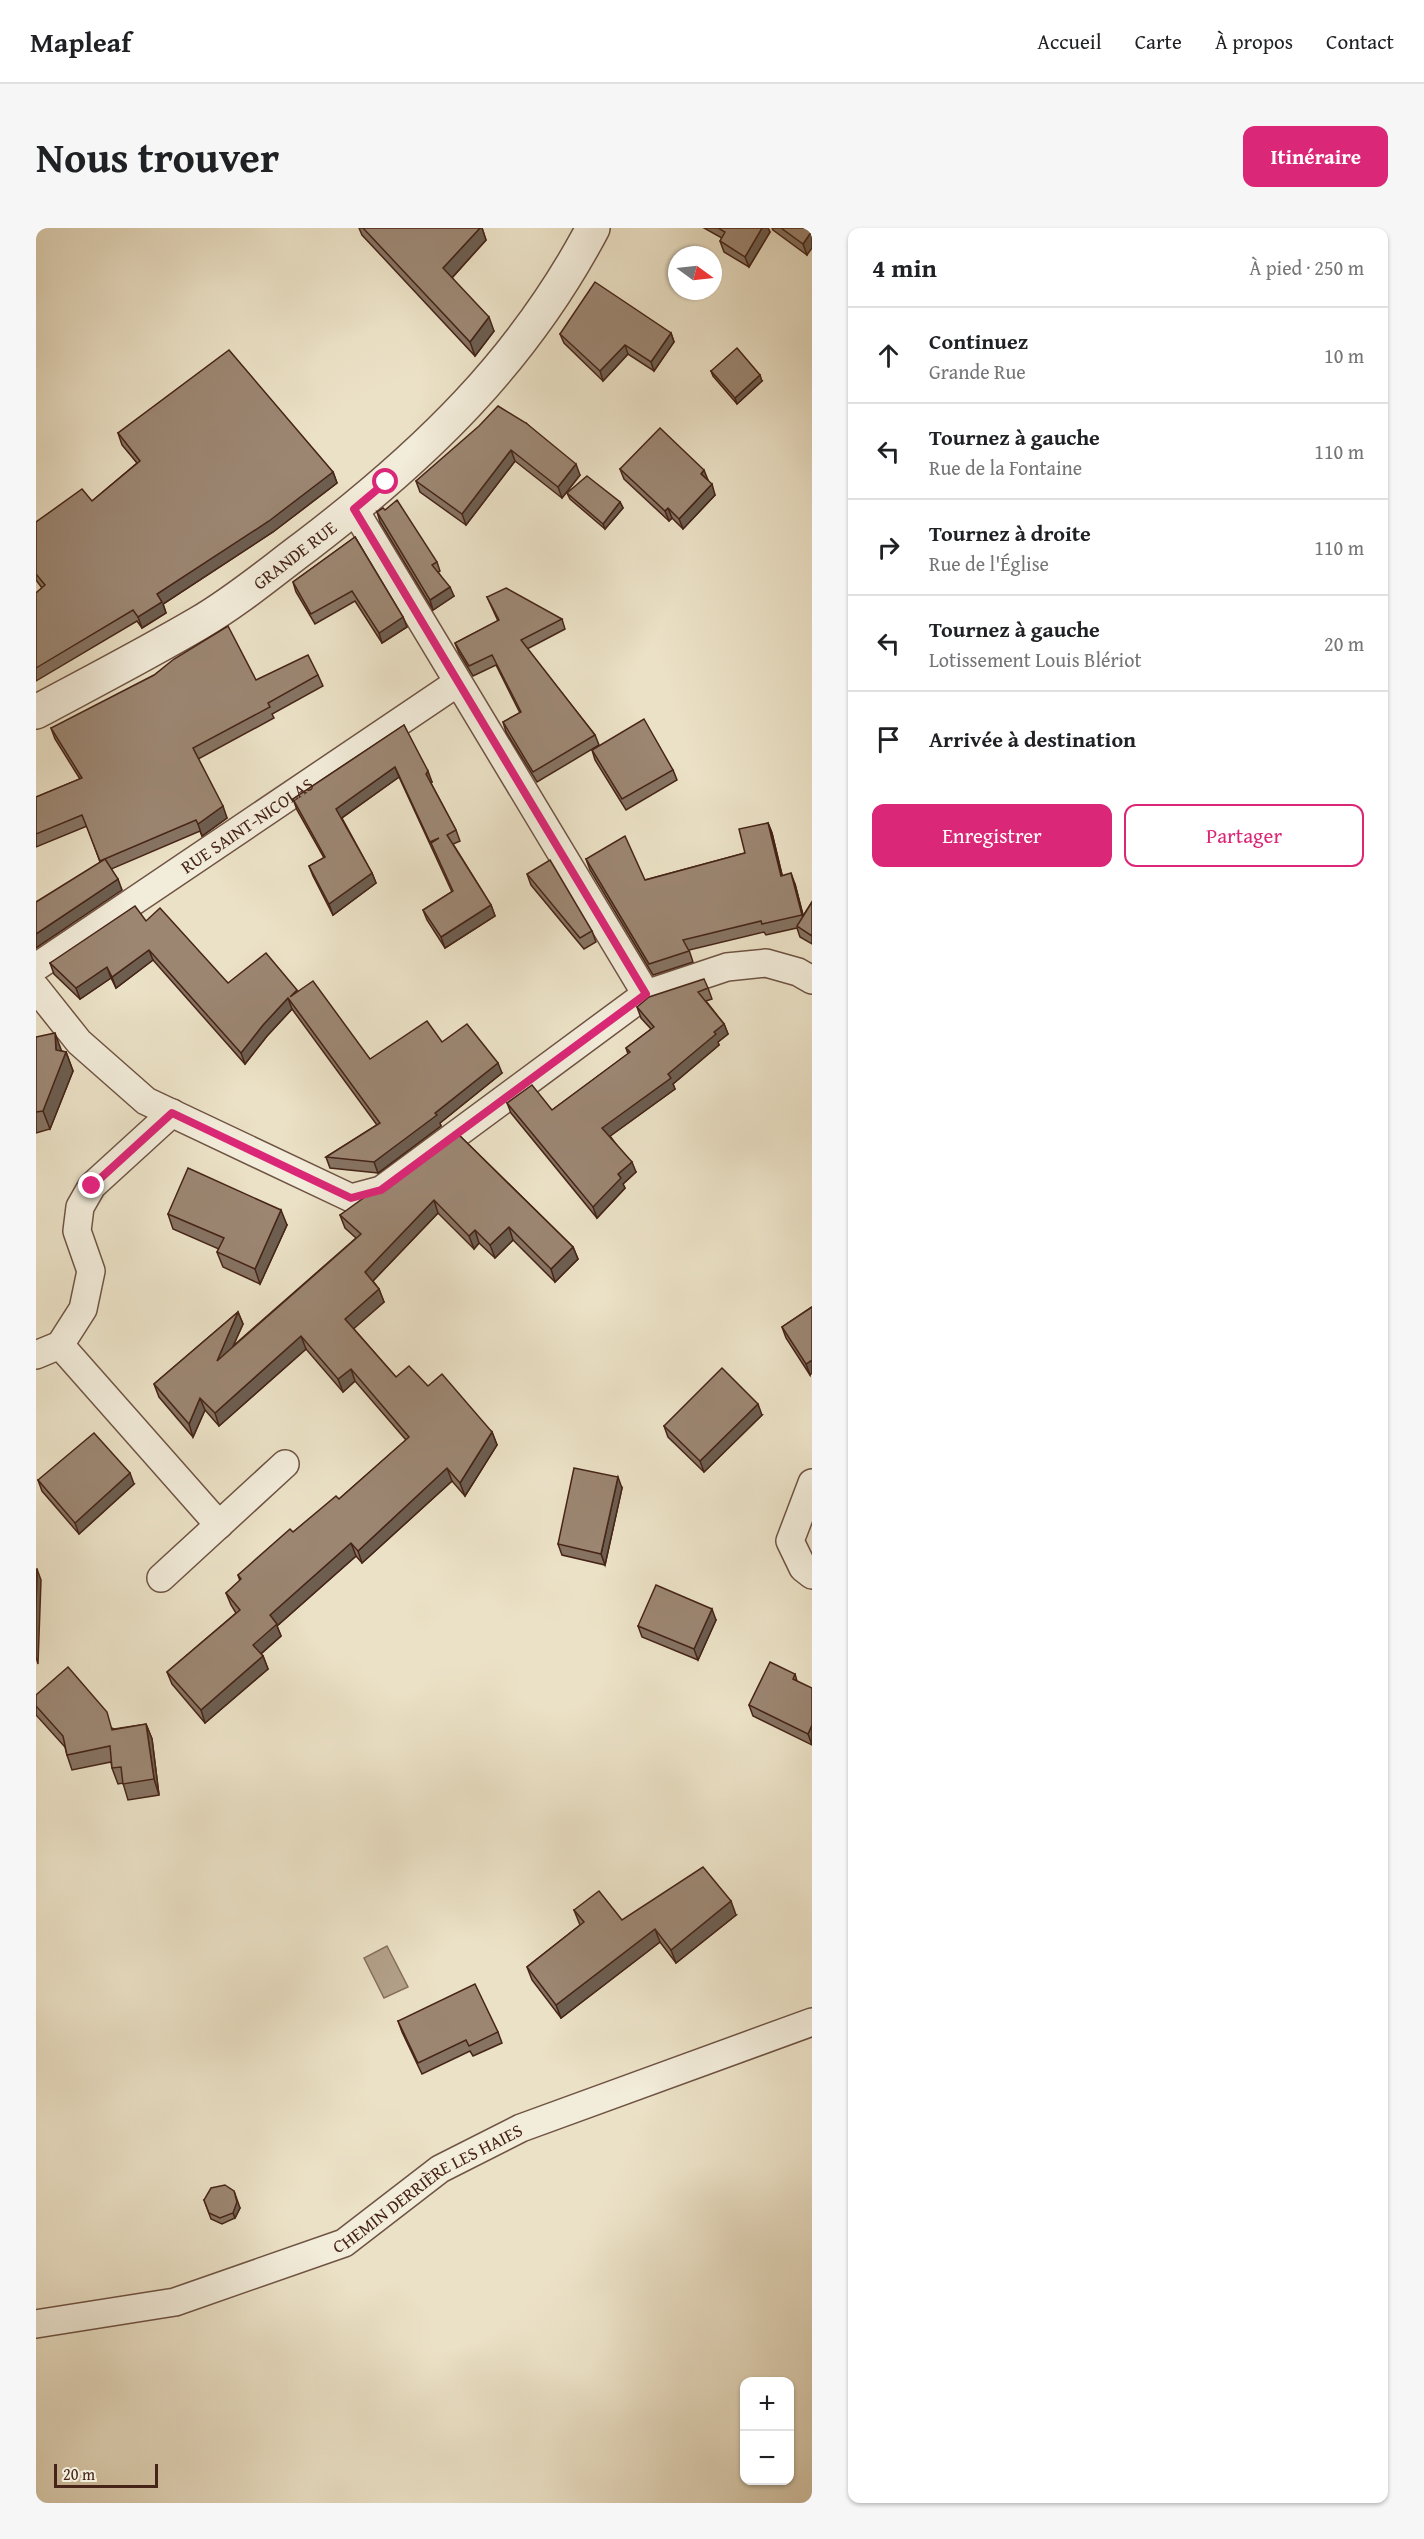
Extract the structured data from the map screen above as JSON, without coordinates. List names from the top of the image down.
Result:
{
  "streets": {
    "street": ["GRANDE RUE", "RUE SAINT-NICOLAS", "CHEMIN DERRIÈRE LES HAIES"]
  },
  "scale_bar": "20 m",
  "north": "right",
  "page": {
    "header": "Mapleaf",
    "nav": [
      "Accueil",
      "Carte",
      "À propos",
      "Contact"
    ],
    "title": "Nous trouver",
    "buttons": [
      "Itinéraire",
      ["Enregistrer", "Partager"]
    ],
    "heading": ["4 min", "À pied · 250 m"],
    "list": [
      ["Continuez", "Grande Rue", "10 m"],
      ["Tournez à gauche", "Rue de la Fontaine", "110 m"],
      ["Tournez à droite", "Rue de l'Église", "110 m"],
      ["Tournez à gauche", "Lotissement Louis Blériot", "20 m"],
      "Arrivée à destination"
    ],
    "map_buttons": ["+", "−"],
    "scale": "20 m"
  }
}
